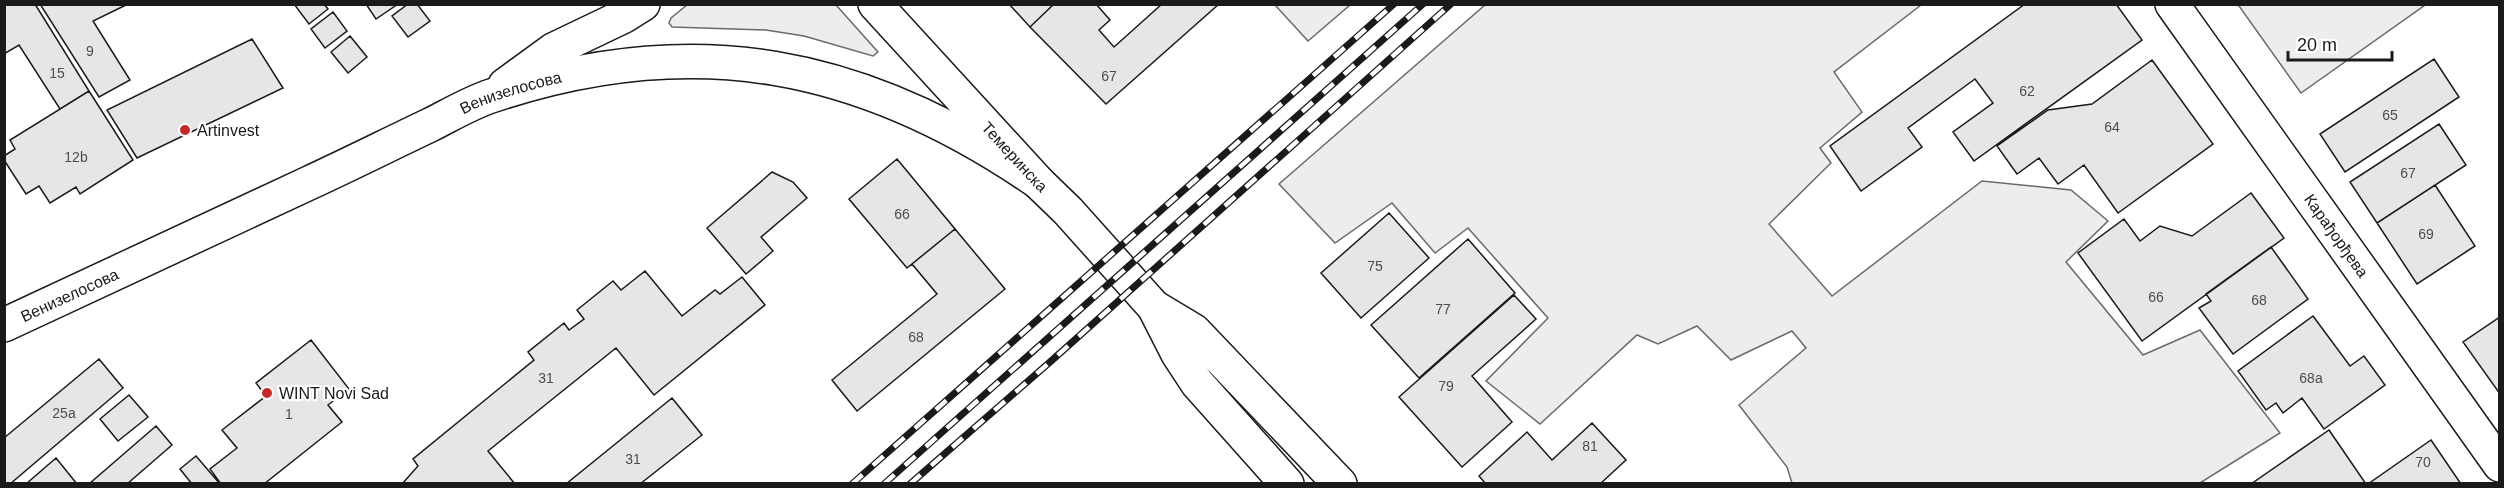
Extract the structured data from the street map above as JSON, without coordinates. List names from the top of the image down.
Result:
{
  "streets": {
    "main road": ["Венизелосова", "Темеринска", "Карађорђева"]
  },
  "crossings": [
    ["Венизелосова", "Темеринска"]
  ],
  "places": ["Artinvest", "WINT Novi Sad"],
  "house_numbers": [
    "9",
    "15",
    "67",
    "62",
    "65",
    "64",
    "12b",
    "67",
    "66",
    "69",
    "75",
    "66",
    "68",
    "77",
    "68",
    "31",
    "68a",
    "79",
    "25a",
    "1",
    "81",
    "31",
    "70"
  ],
  "scale_bar": "20 m"
}
